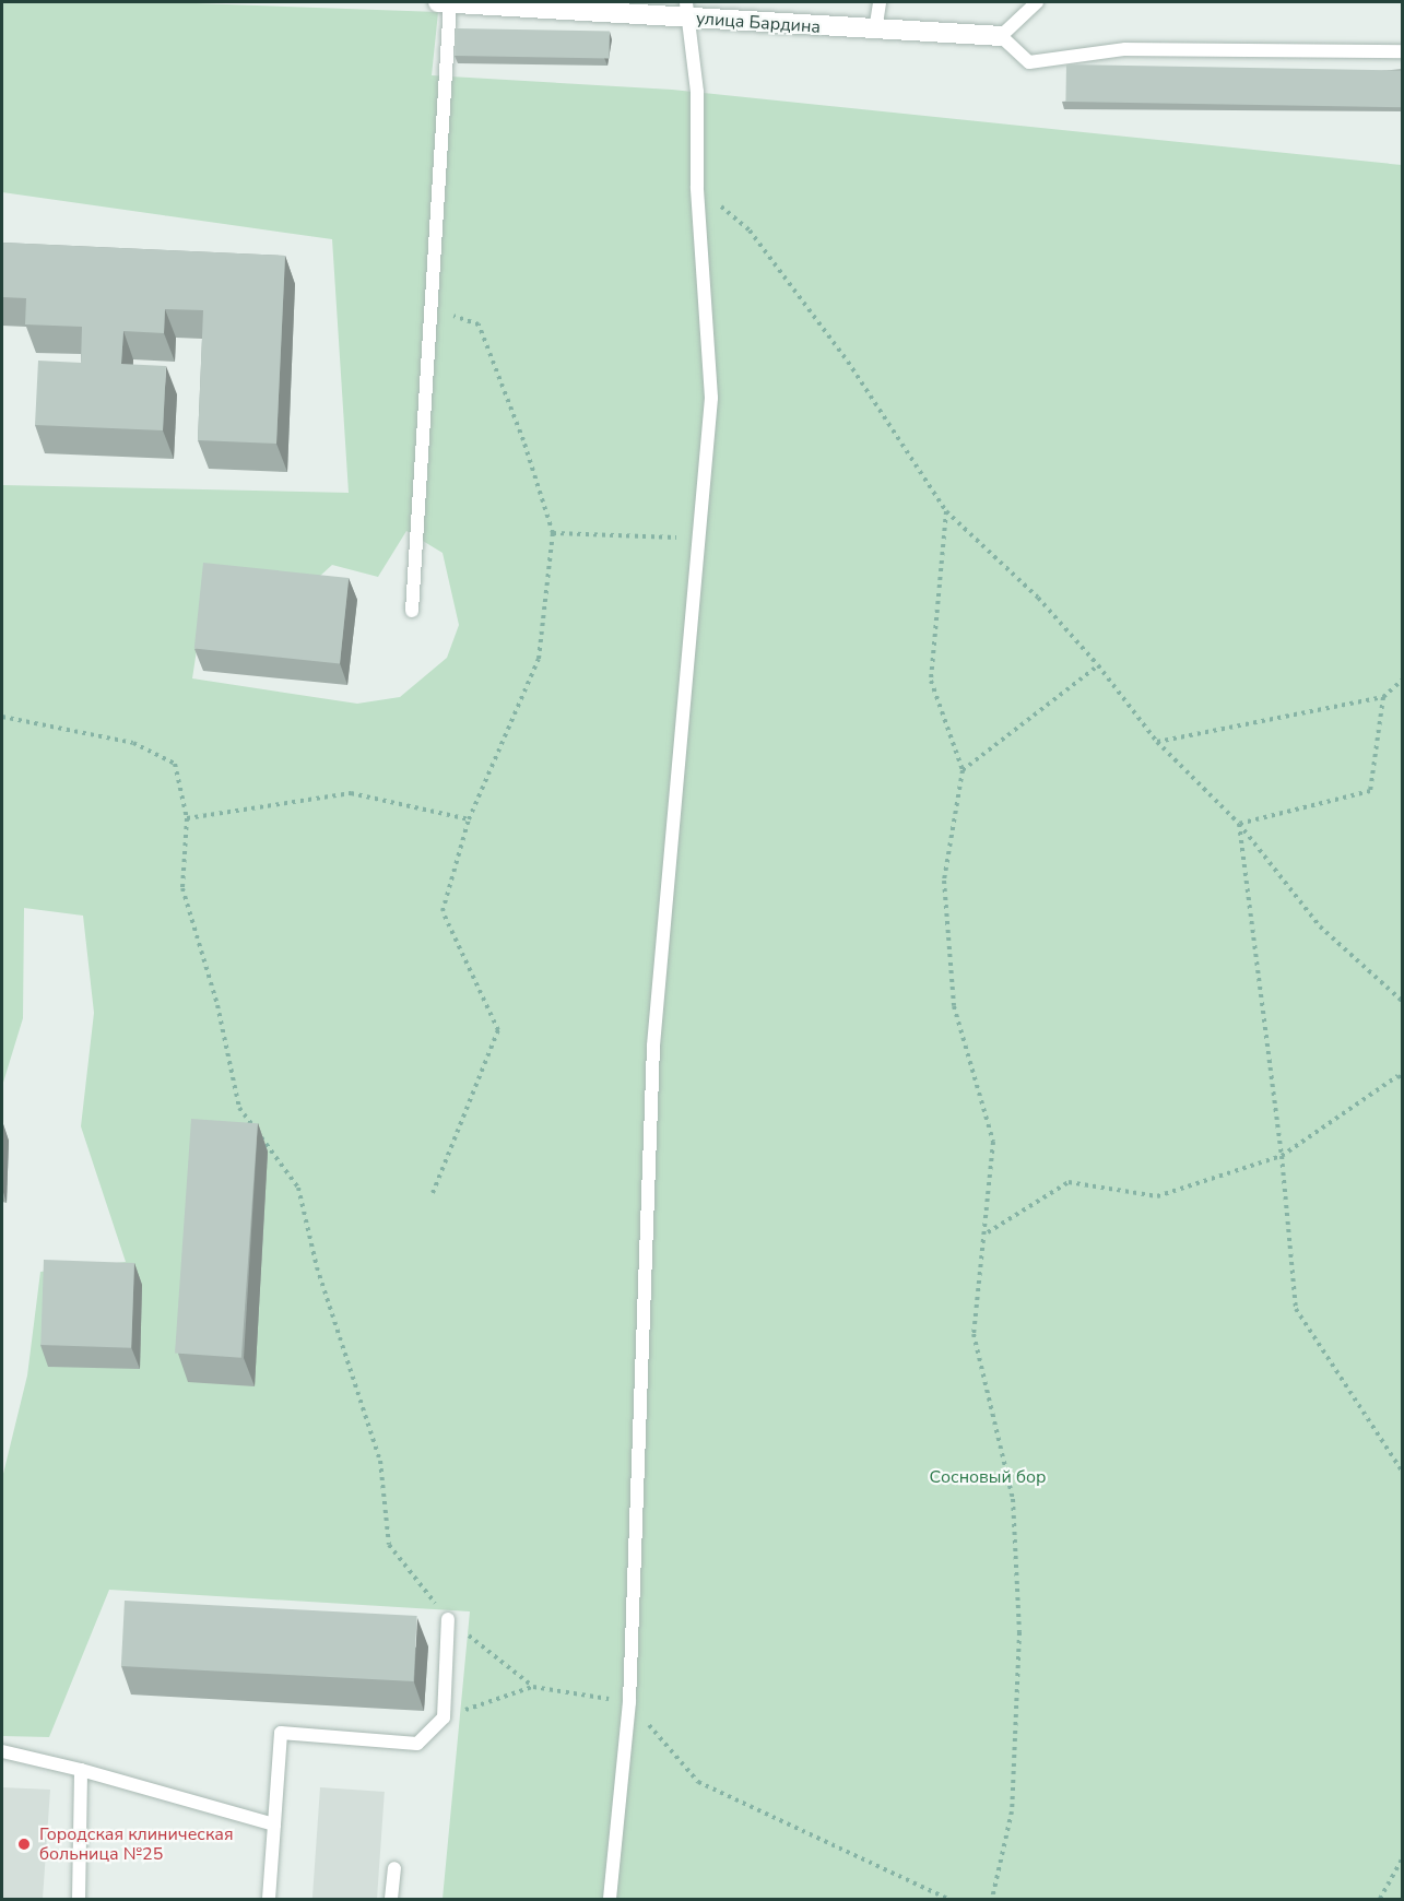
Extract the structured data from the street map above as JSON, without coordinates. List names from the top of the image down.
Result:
{
  "streets": {
    "street": ["улица Бардина"]
  },
  "parks": ["Сосновый бор"],
  "places": ["Городская клиническая больница №25"]
}
